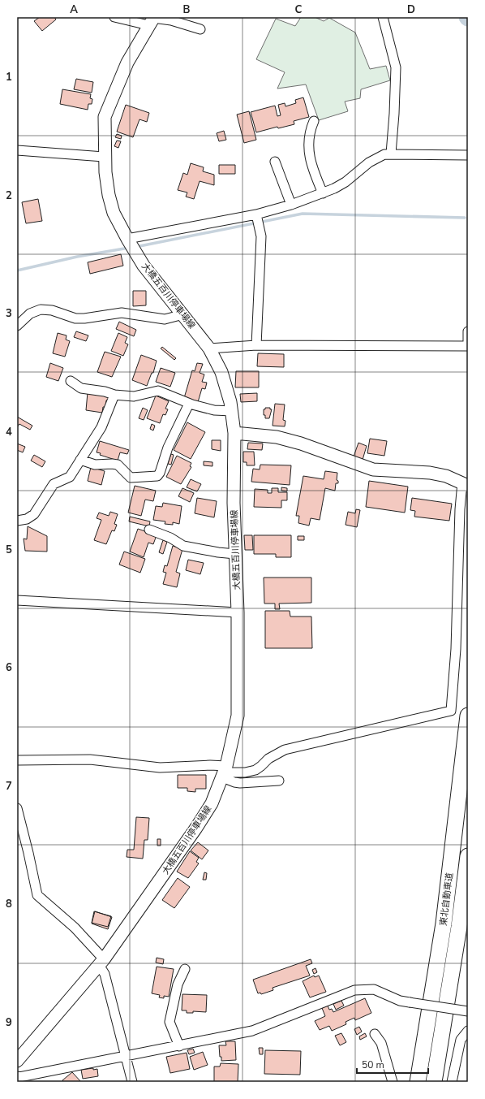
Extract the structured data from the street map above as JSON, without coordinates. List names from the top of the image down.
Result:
{
  "streets": {
    "highway": ["東北自動車道"],
    "main road": ["大橋五百川停車場線"]
  },
  "scale_bar": "50 m",
  "grid": {
    "columns": [
      "A",
      "B",
      "C",
      "D"
    ],
    "rows": [
      "1",
      "2",
      "3",
      "4",
      "5",
      "6",
      "7",
      "8",
      "9"
    ]
  }
}
